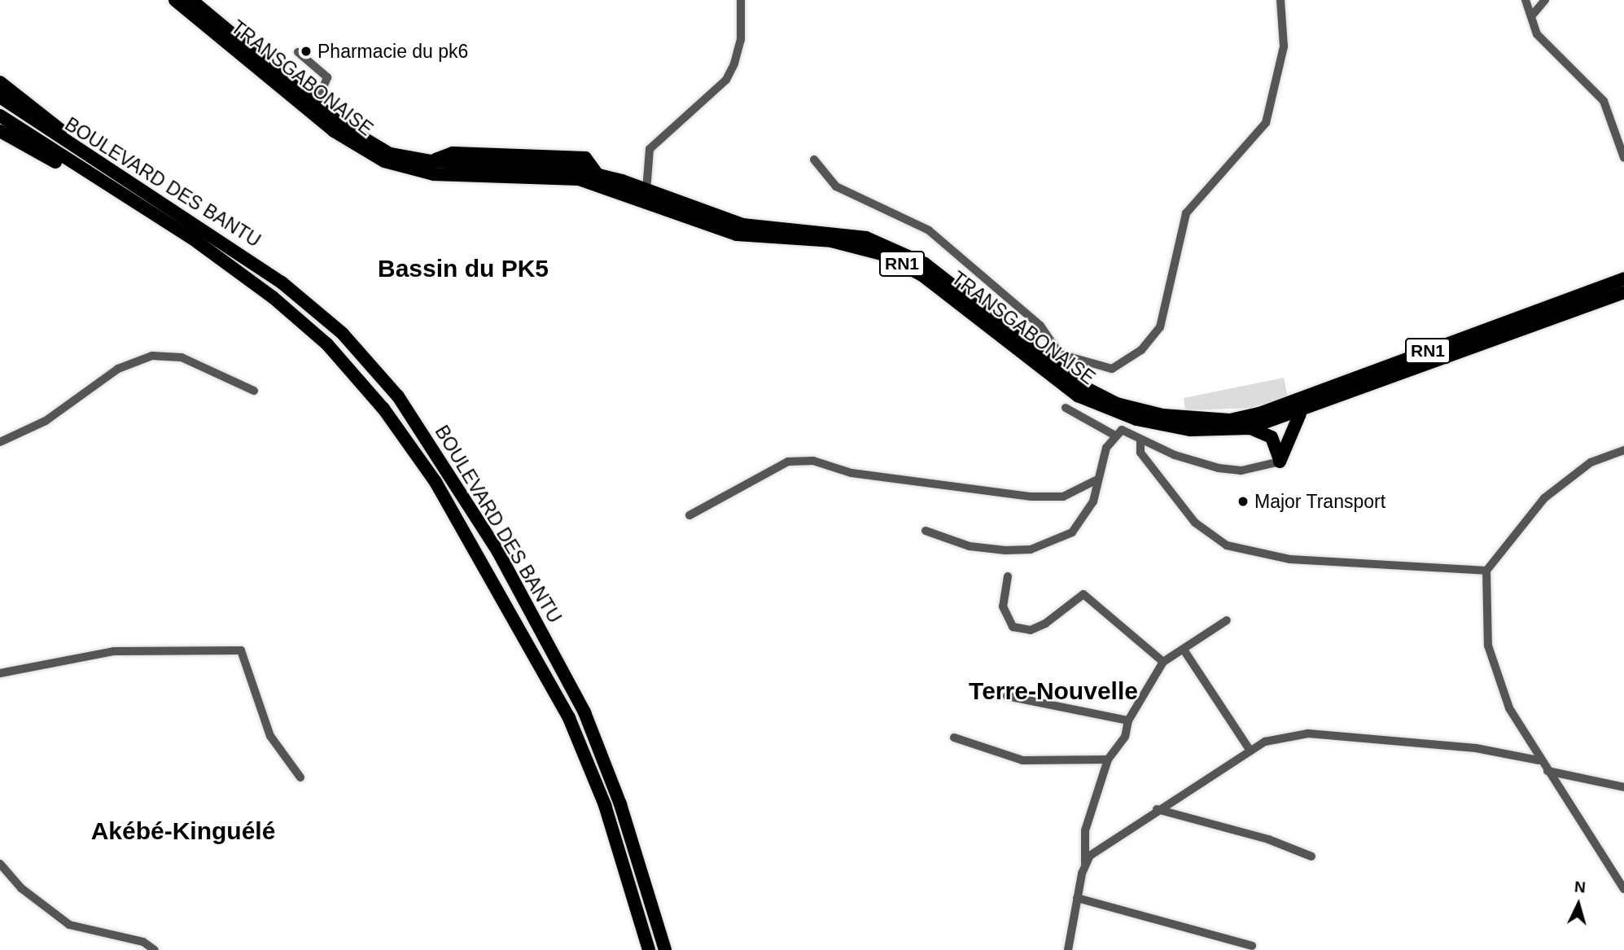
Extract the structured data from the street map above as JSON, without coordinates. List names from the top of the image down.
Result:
{
  "streets": {
    "highway": ["TRANSGABONAISE", "BOULEVARD DES BANTU", "RN1"]
  },
  "districts": ["Bassin du PK5", "Terre-Nouvelle", "Akébé-Kinguélé"],
  "places": ["Pharmacie du pk6", "Major Transport"],
  "north": "top"
}
